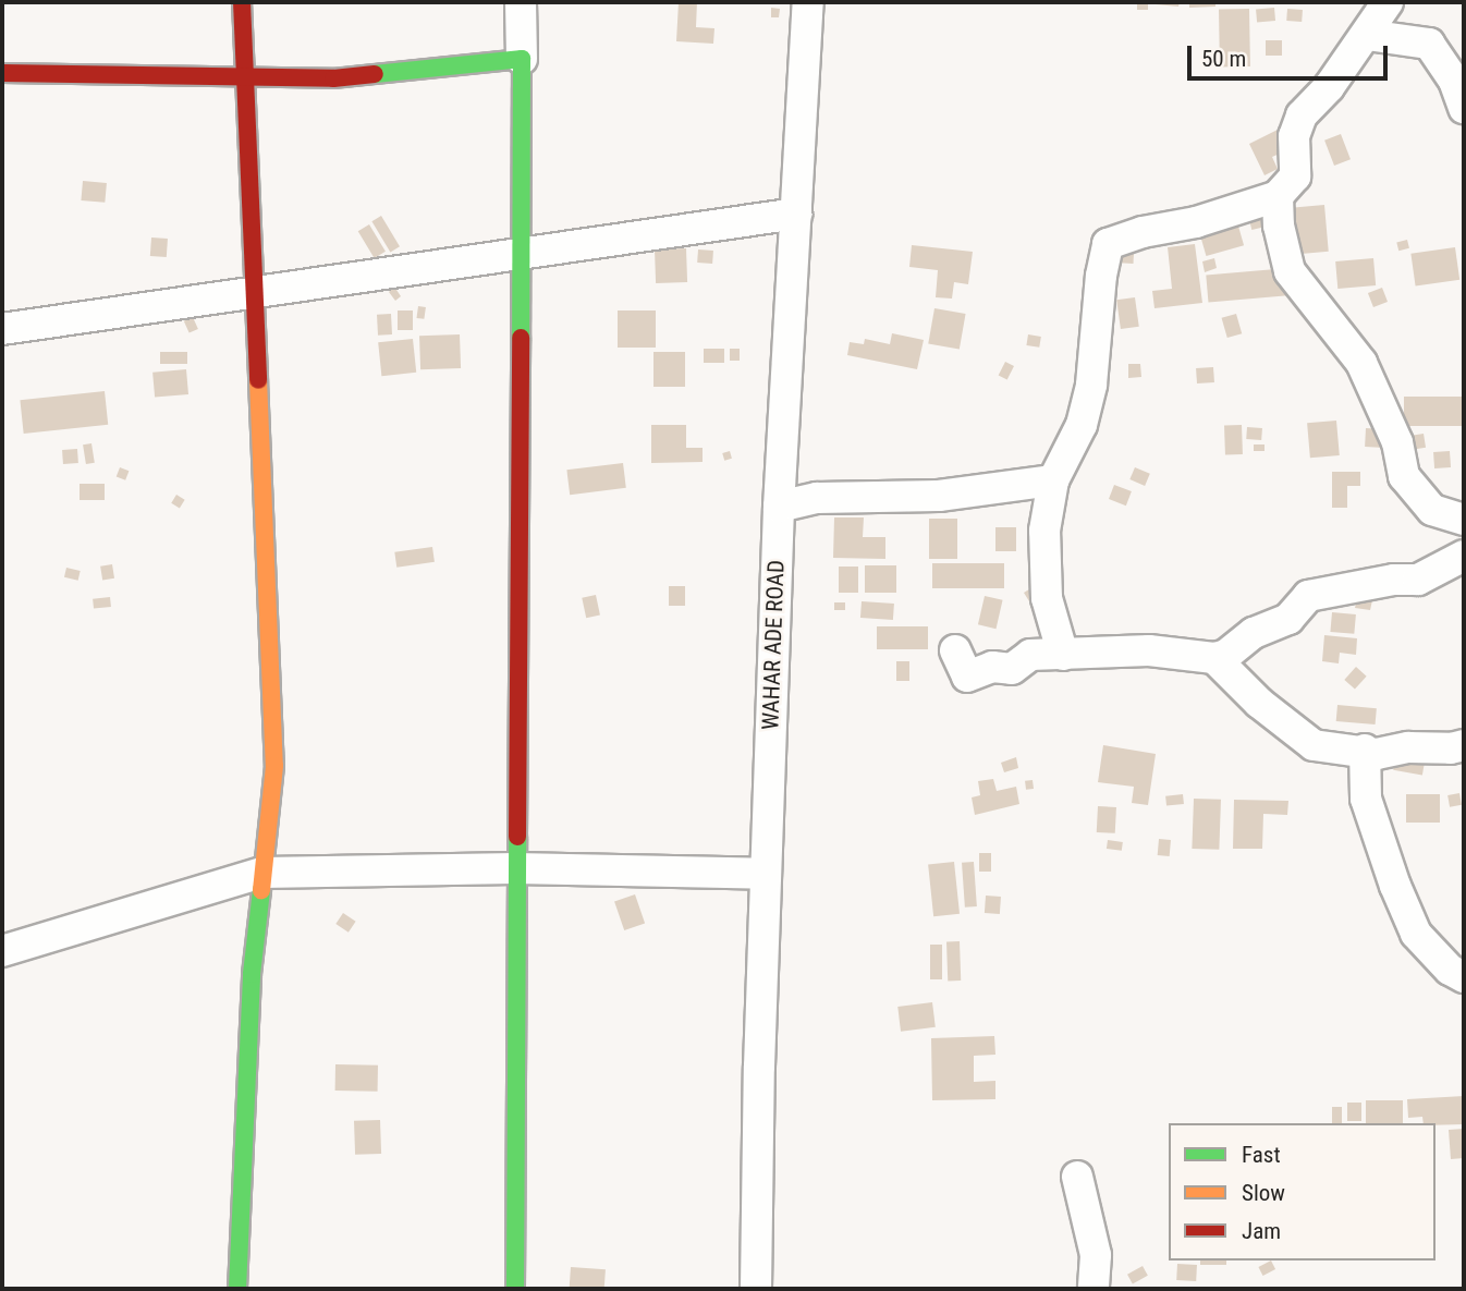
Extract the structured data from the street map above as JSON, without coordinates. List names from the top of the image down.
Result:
{
  "streets": {
    "street": ["WAHAR ADE ROAD"]
  },
  "legend": ["Fast", "Slow", "Jam"],
  "scale_bar": "50 m"
}
